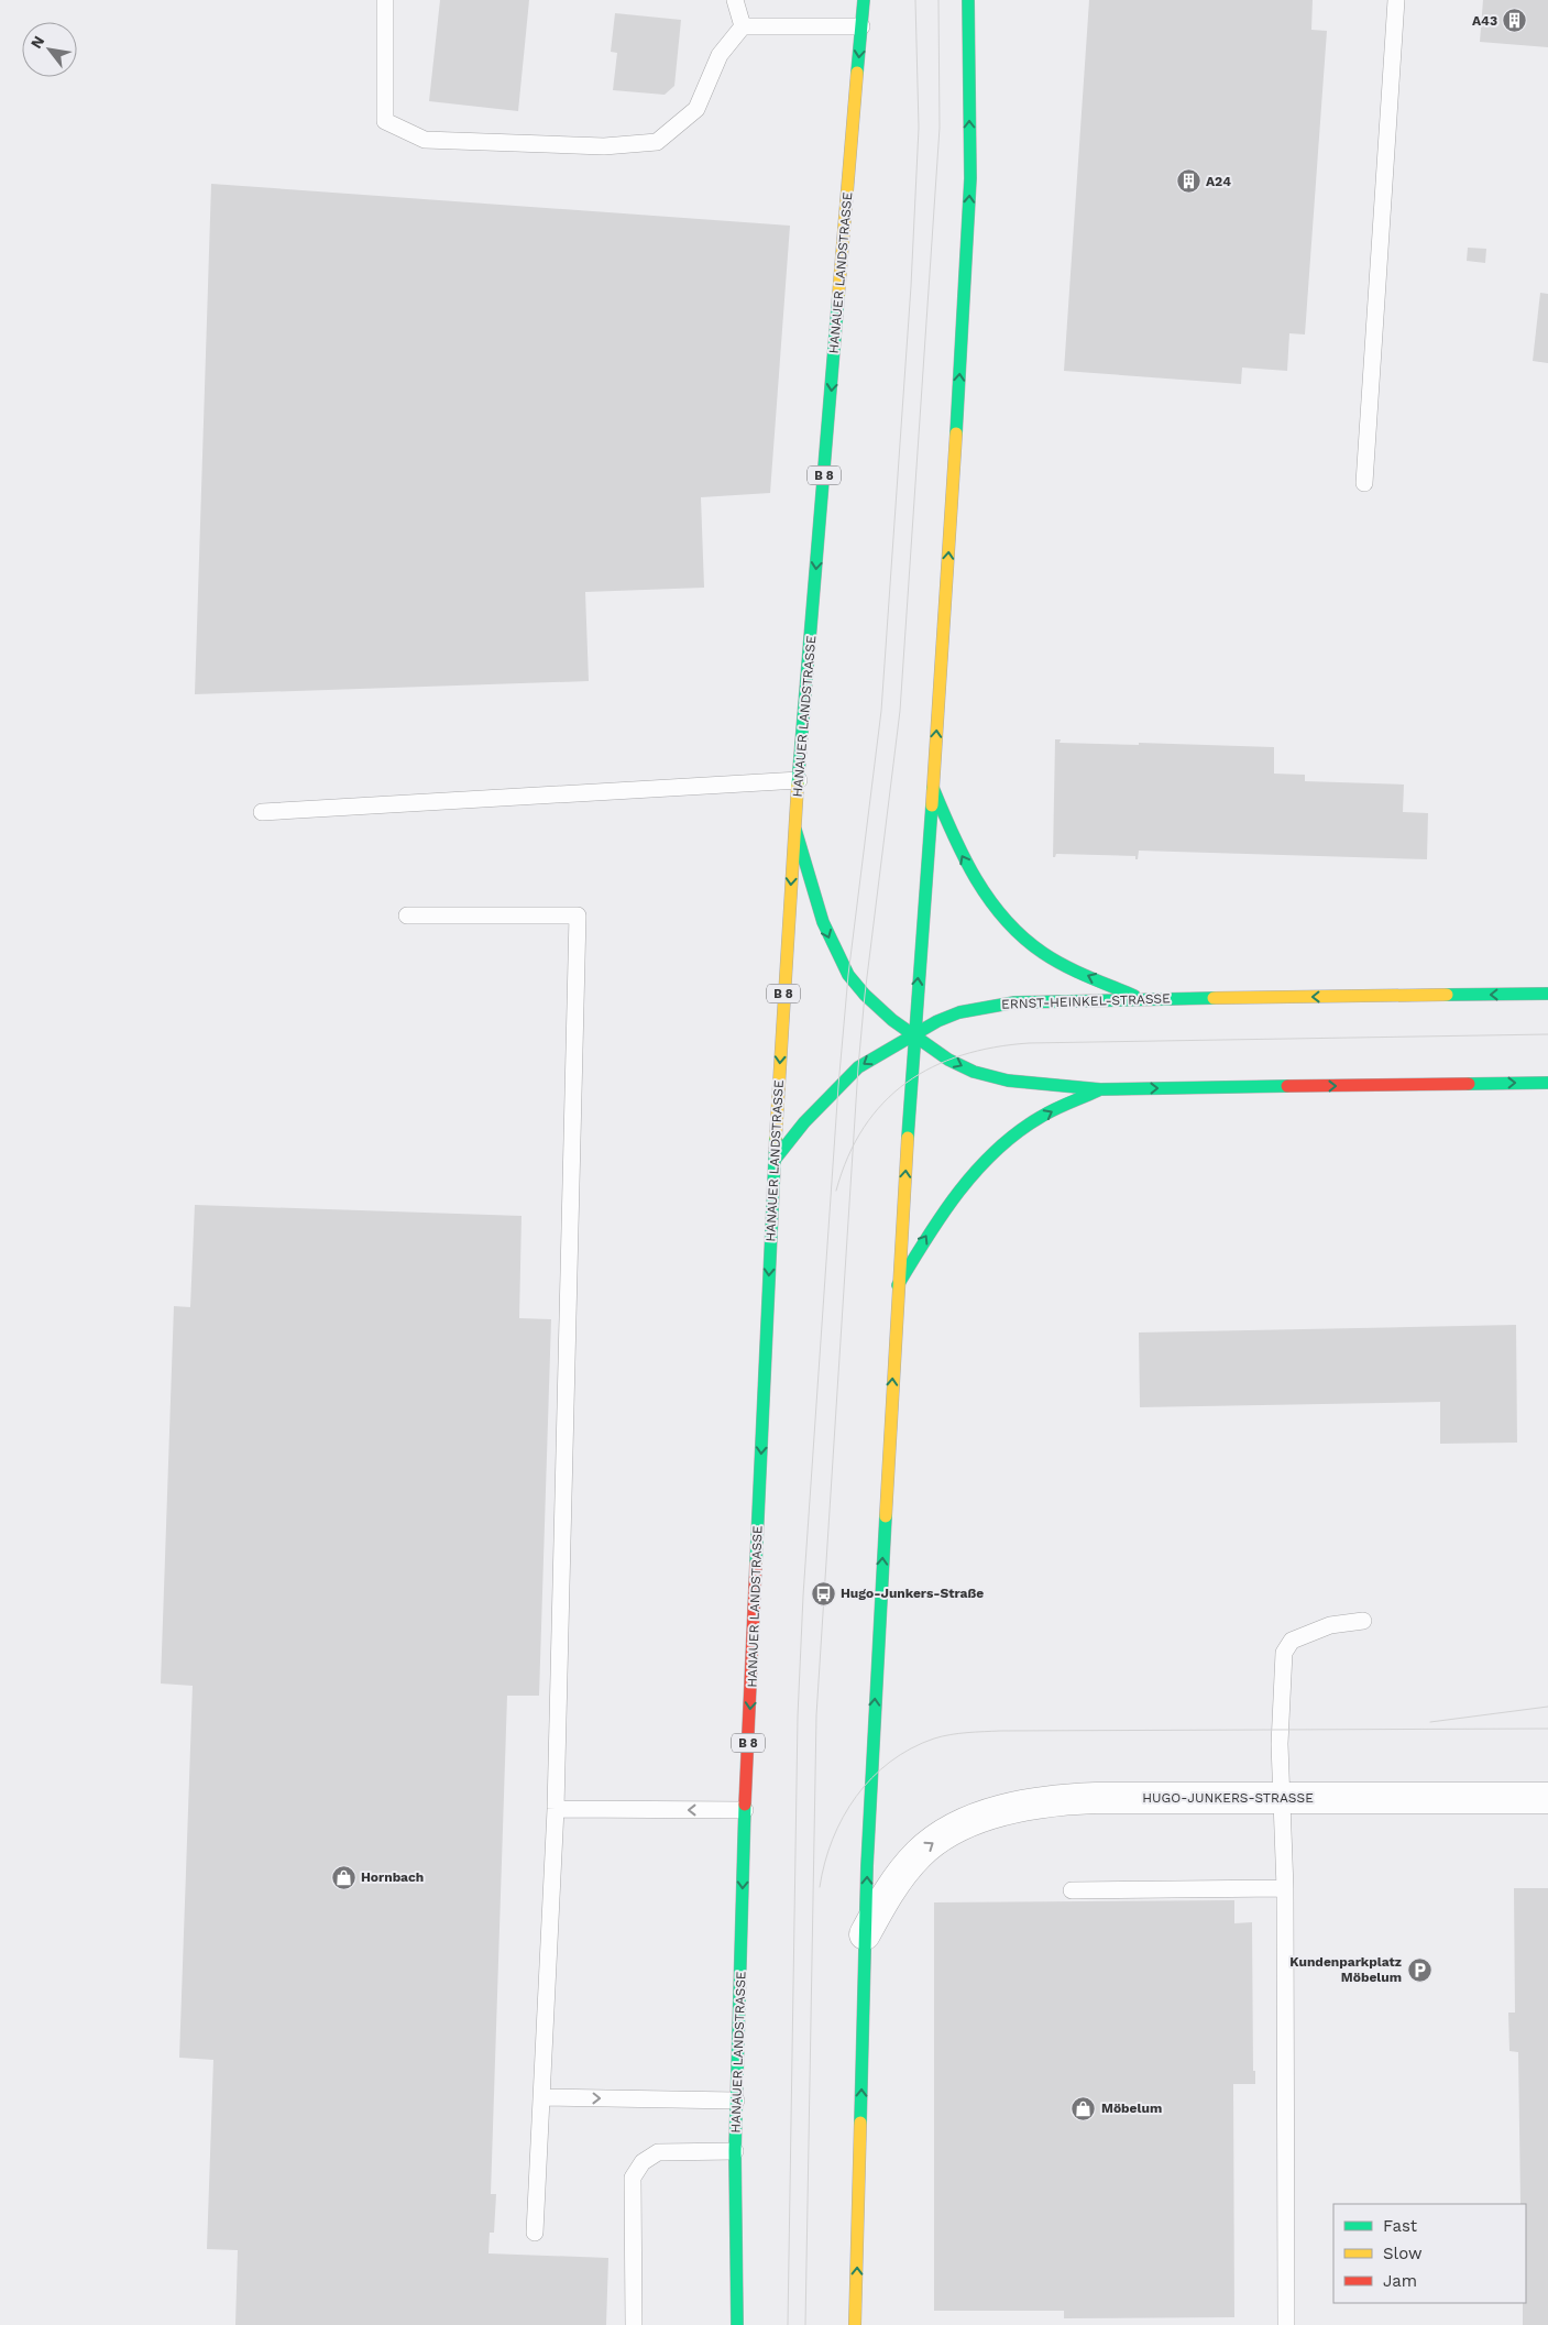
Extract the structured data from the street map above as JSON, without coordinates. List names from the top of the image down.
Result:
{
  "streets": {
    "main road": ["HANAUER LANDSTRASSE", "B 8", "ERNST-HEINKEL-STRASSE"],
    "street": ["HUGO-JUNKERS-STRASSE"]
  },
  "crossings": [
    ["HANAUER LANDSTRASSE", "ERNST-HEINKEL-STRASSE"]
  ],
  "one_way": ["HANAUER LANDSTRASSE", "HUGO-JUNKERS-STRASSE"],
  "places": {
    "building": ["A43", "A24"],
    "bus stop": ["Hugo-Junkers-Straße"],
    "shop": ["Hornbach", "Möbelum"],
    "parking": ["Kundenparkplatz Möbelum"]
  },
  "legend": ["Fast", "Slow", "Jam"],
  "north": "top left"
}
